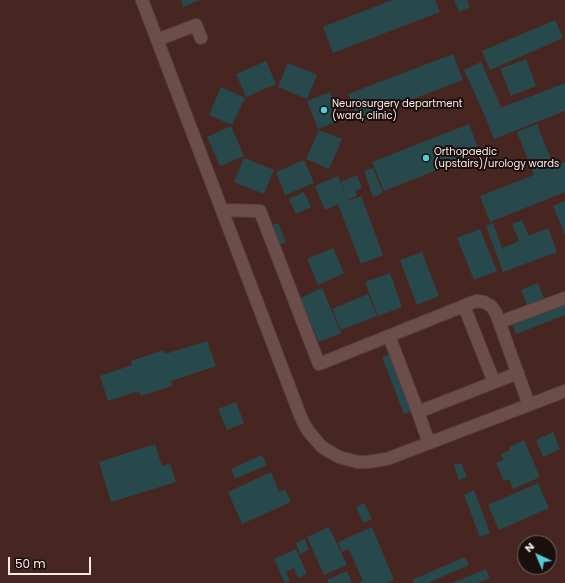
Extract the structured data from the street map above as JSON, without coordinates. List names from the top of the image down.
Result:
{
  "places": ["Neurosurgery department (ward, clinic)", "Orthopaedic (upstairs)/urology wards"],
  "scale_bar": "50 m",
  "north": "top left"
}
